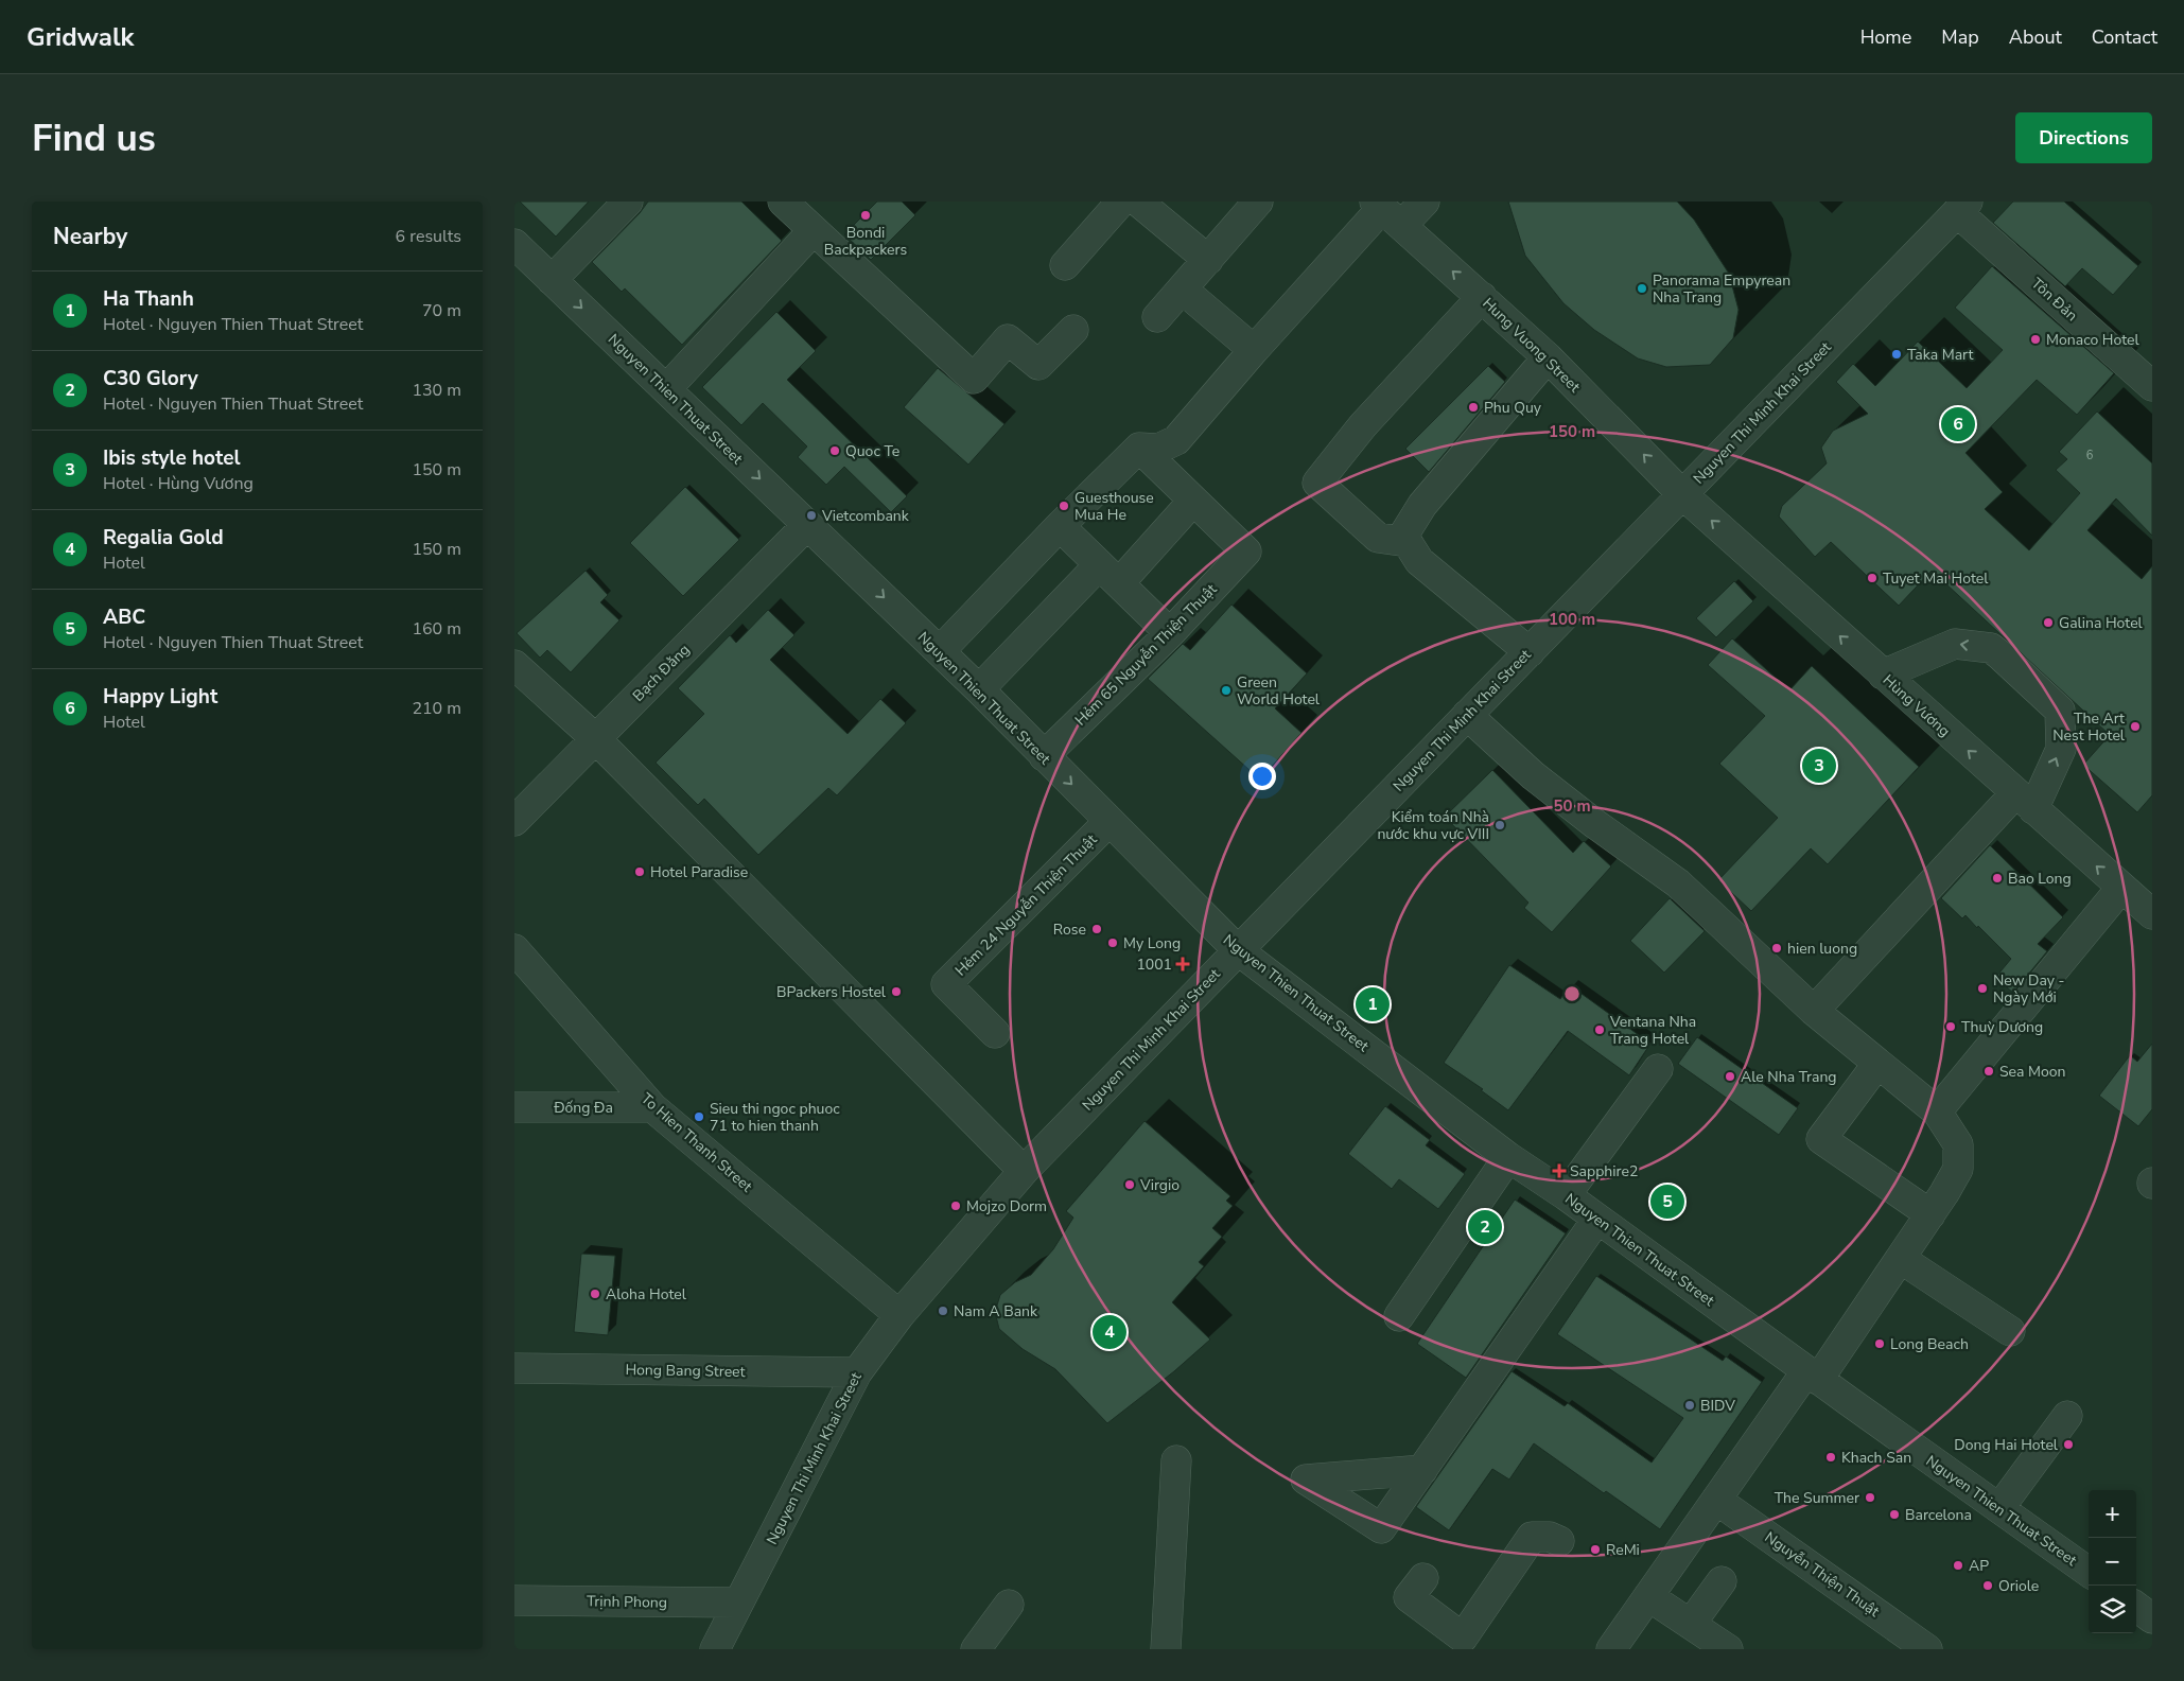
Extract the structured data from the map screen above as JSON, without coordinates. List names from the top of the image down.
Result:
{
  "streets": {
    "street": [
      "Tôn Đản",
      "Hung Vuong Street",
      "Nguyen Thien Thuat Street",
      "Nguyen Thi Minh Khai Street",
      "Hẻm 65 Nguyễn Thiện Thuật",
      "Bạch Đằng",
      "Hùng Vương",
      "Hẻm 24 Nguyễn Thiện Thuật",
      "Đống Đa",
      "To Hien Thanh Street",
      "Hong Bang Street",
      "Nguyễn Thiện Thuật",
      "Trịnh Phong"
    ]
  },
  "crossings": [
    ["Tôn Đản", "Nguyen Thi Minh Khai Street"],
    ["Hung Vuong Street", "Nguyen Thi Minh Khai Street"],
    ["Hung Vuong Street", "Hùng Vương"],
    ["Nguyen Thien Thuat Street", "Nguyen Thi Minh Khai Street"],
    ["Nguyen Thien Thuat Street", "Hẻm 65 Nguyễn Thiện Thuật"],
    ["Nguyen Thien Thuat Street", "Bạch Đằng"],
    ["Nguyen Thien Thuat Street", "Hẻm 24 Nguyễn Thiện Thuật"],
    ["Nguyen Thi Minh Khai Street", "Hùng Vương"],
    ["Nguyen Thi Minh Khai Street", "To Hien Thanh Street"],
    ["Nguyen Thi Minh Khai Street", "Hong Bang Street"],
    ["Nguyen Thi Minh Khai Street", "Trịnh Phong"],
    ["Đống Đa", "To Hien Thanh Street"]
  ],
  "one_way": ["Hùng Vương"],
  "places": {
    "other": [
      "Bondi Backpackers",
      "Panorama Empyrean Nha Trang",
      "Monaco Hotel",
      "Taka Mart",
      "Phu Quy",
      "Quoc Te",
      "Guesthouse Mua He",
      "Vietcombank",
      "Tuyet Mai Hotel",
      "Galina Hotel",
      "Green World Hotel",
      "The Art Nest Hotel",
      "Kiểm toán Nhà nước khu vực VIII",
      "Hotel Paradise",
      "Bao Long",
      "Rose",
      "My Long",
      "hien luong",
      "New Day - Ngày Mới",
      "BPackers Hostel",
      "Thuỳ Dương",
      "Ventana Nha Trang Hotel",
      "Sea Moon",
      "Ale Nha Trang",
      "Sieu thi ngoc phuoc 71 to hien thanh",
      "Virgio",
      "Mojzo Dorm",
      "Aloha Hotel",
      "Nam A Bank",
      "Long Beach",
      "BIDV",
      "Dong Hai Hotel",
      "Khach San",
      "The Summer",
      "Barcelona",
      "ReMi",
      "AP",
      "Oriole"
    ],
    "health": ["1001", "Sapphire2"]
  },
  "house_numbers": ["6"],
  "page": {
    "header": "Gridwalk",
    "nav": [
      "Home",
      "Map",
      "About",
      "Contact"
    ],
    "buttons": "Directions",
    "title": "Find us",
    "heading": ["Nearby", "6 results"],
    "list": [
      {
        "mark": "1",
        "name": "Ha Thanh",
        "note": "Hotel · Nguyen Thien Thuat Street",
        "value": "70 m"
      },
      {
        "mark": "2",
        "name": "C30 Glory",
        "note": "Hotel · Nguyen Thien Thuat Street",
        "value": "130 m"
      },
      {
        "mark": "3",
        "name": "Ibis style hotel",
        "note": "Hotel · Hùng Vương",
        "value": "150 m"
      },
      {
        "mark": "4",
        "name": "Regalia Gold",
        "note": "Hotel",
        "value": "150 m"
      },
      {
        "mark": "5",
        "name": "ABC",
        "note": "Hotel · Nguyen Thien Thuat Street",
        "value": "160 m"
      },
      {
        "mark": "6",
        "name": "Happy Light",
        "note": "Hotel",
        "value": "210 m"
      }
    ],
    "pins": [
      "6",
      "3",
      "1",
      "5",
      "2",
      "4"
    ],
    "map_buttons": ["+", "−"]
  },
  "rings": ["150 m", "100 m", "50 m"]
}
